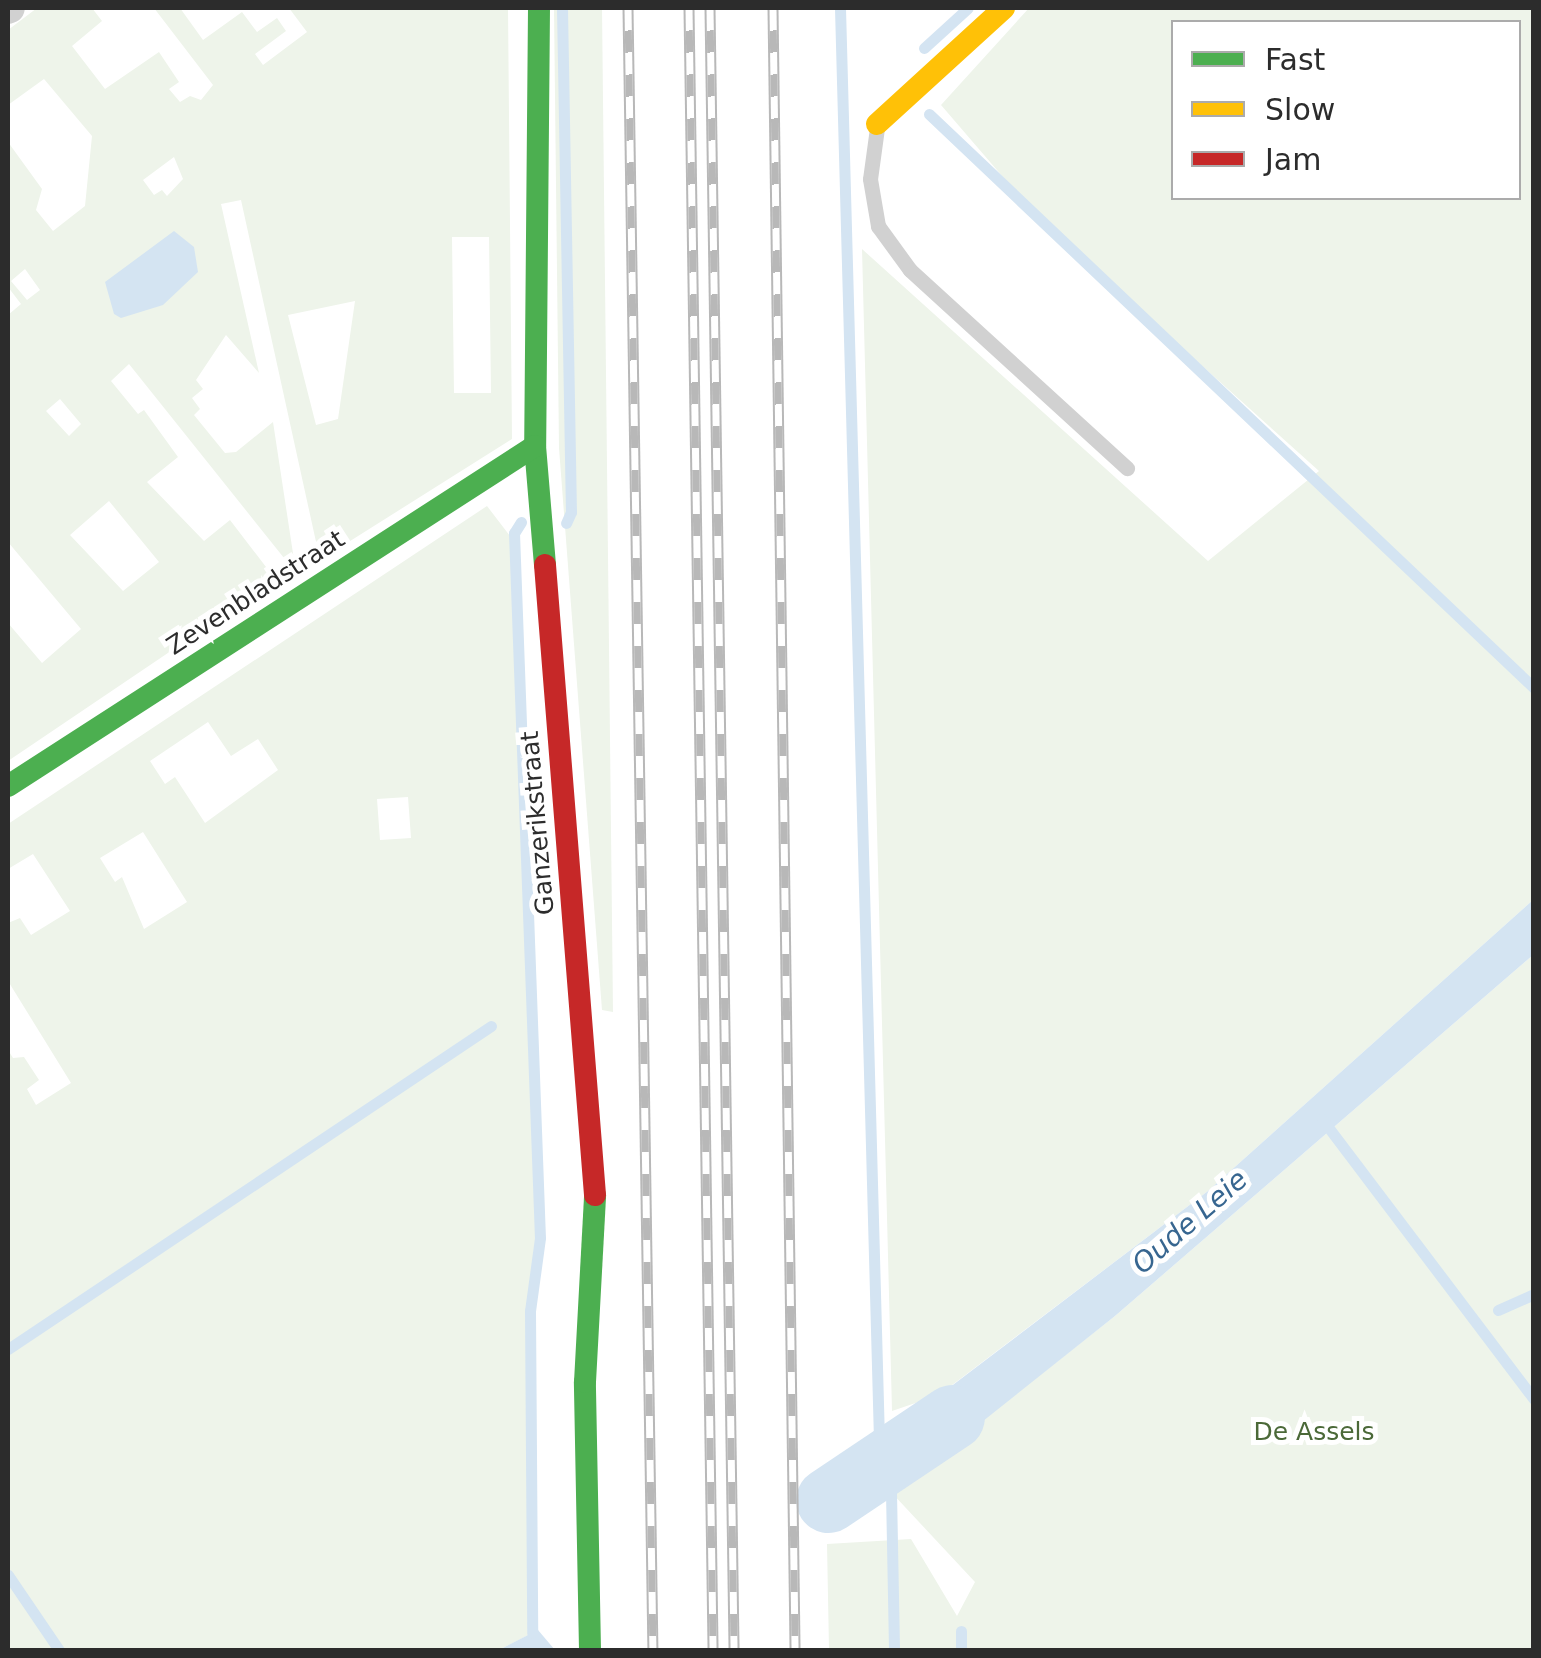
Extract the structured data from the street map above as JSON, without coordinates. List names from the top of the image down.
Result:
{
  "streets": {
    "street": ["Zevenbladstraat", "Ganzerikstraat"]
  },
  "crossings": [
    ["Zevenbladstraat", "Ganzerikstraat"]
  ],
  "water": ["Oude Leie"],
  "parks": ["De Assels"],
  "legend": ["Fast", "Slow", "Jam"]
}
